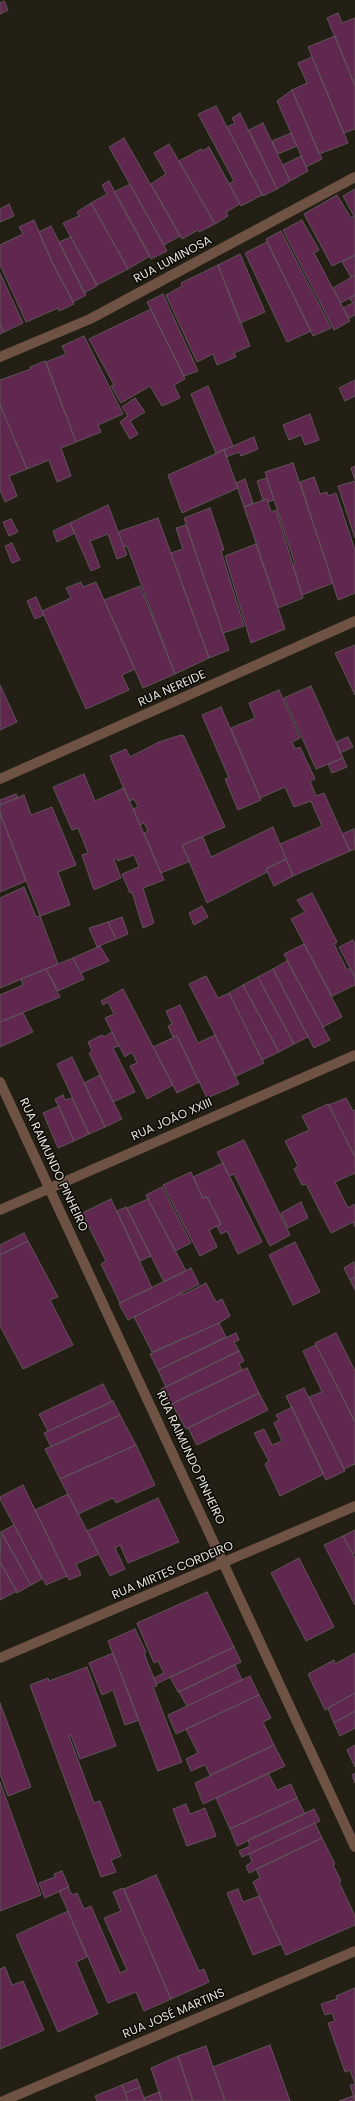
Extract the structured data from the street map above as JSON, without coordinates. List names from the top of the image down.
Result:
{
  "streets": {
    "street": [
      "RUA LUMINOSA",
      "RUA NEREIDE",
      "RUA JOÃO XXIII",
      "RUA RAIMUNDO PINHEIRO",
      "RUA MIRTES CORDEIRO",
      "RUA JOSÉ MARTINS"
    ]
  },
  "crossings": [
    ["RUA JOÃO XXIII", "RUA RAIMUNDO PINHEIRO"],
    ["RUA RAIMUNDO PINHEIRO", "RUA MIRTES CORDEIRO"]
  ]
}
